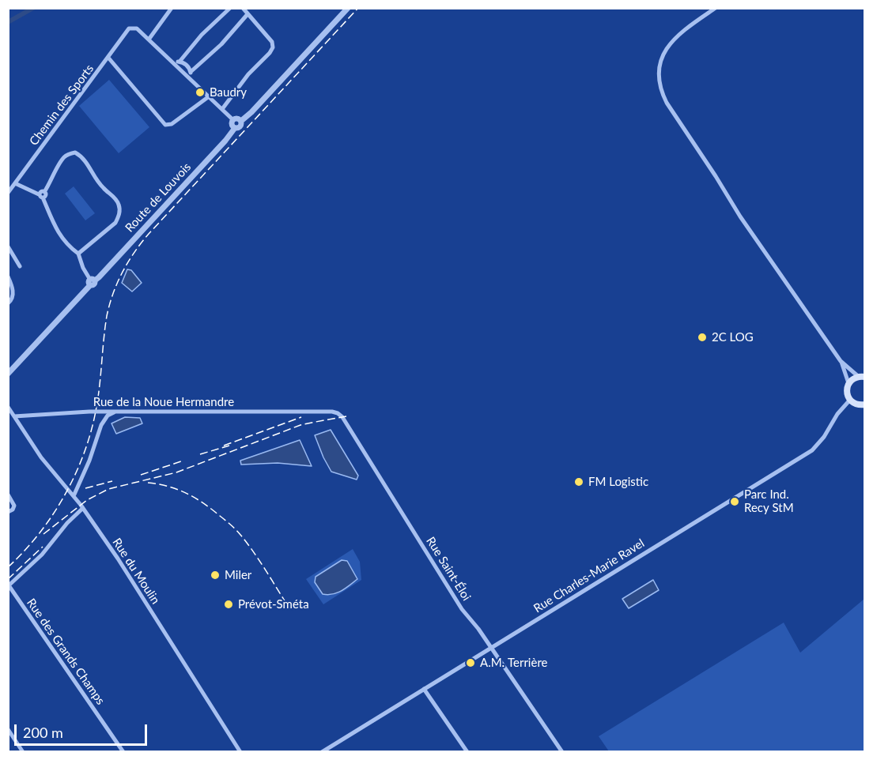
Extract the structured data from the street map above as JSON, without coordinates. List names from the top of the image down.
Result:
{
  "streets": {
    "street": [
      "Chemin des Sports",
      "Route de Louvois",
      "Rue de la Noue Hermandre",
      "Rue Saint-Éloi",
      "Rue du Moulin",
      "Rue Charles-Marie Ravel",
      "Rue des Grands Champs"
    ]
  },
  "crossings": [
    ["Rue de la Noue Hermandre", "Rue Saint-Éloi"],
    ["Rue de la Noue Hermandre", "Rue du Moulin"],
    ["Rue Saint-Éloi", "Rue Charles-Marie Ravel"]
  ],
  "places": [
    "Baudry",
    "2C LOG",
    "FM Logistic",
    "Parc Ind. Recy StM",
    "Miler",
    "Prévot-Sméta",
    "A.M. Terrière"
  ],
  "scale_bar": "200 m"
}
